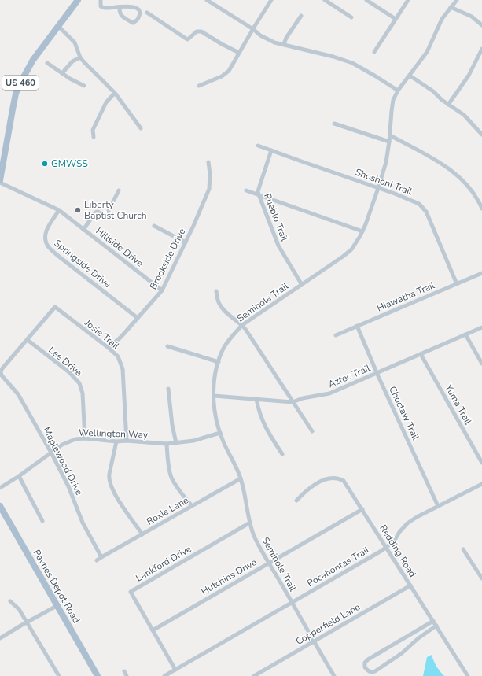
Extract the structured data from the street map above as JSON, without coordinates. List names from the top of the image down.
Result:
{
  "streets": {
    "main road": ["US 460", "Paynes Depot Road"],
    "street": [
      "Shoshoni Trail",
      "Pueblo Trail",
      "Hillside Drive",
      "Brookside Drive",
      "Springside Drive",
      "Hiawatha Trail",
      "Seminole Trail",
      "Josie Trail",
      "Lee Drive",
      "Aztec Trail",
      "Yuma Trail",
      "Choctaw Trail",
      "Wellington Way",
      "Maplewood Drive",
      "Roxie Lane",
      "Redding Road",
      "Lankford Drive",
      "Pocahontas Trail",
      "Hutchins Drive",
      "Copperfield Lane"
    ]
  },
  "crossings": [
    ["US 460", "Hillside Drive"],
    ["Shoshoni Trail", "Pueblo Trail"],
    ["Shoshoni Trail", "Hiawatha Trail"],
    ["Shoshoni Trail", "Seminole Trail"],
    ["Pueblo Trail", "Seminole Trail"],
    ["Hillside Drive", "Brookside Drive"],
    ["Hillside Drive", "Springside Drive"],
    ["Brookside Drive", "Springside Drive"],
    ["Brookside Drive", "Josie Trail"],
    ["Hiawatha Trail", "Choctaw Trail"],
    ["Seminole Trail", "Aztec Trail"],
    ["Seminole Trail", "Wellington Way"],
    ["Seminole Trail", "Roxie Lane"],
    ["Seminole Trail", "Lankford Drive"],
    ["Seminole Trail", "Pocahontas Trail"],
    ["Seminole Trail", "Hutchins Drive"],
    ["Seminole Trail", "Copperfield Lane"],
    ["Josie Trail", "Lee Drive"],
    ["Josie Trail", "Wellington Way"],
    ["Josie Trail", "Maplewood Drive"],
    ["Lee Drive", "Wellington Way"],
    ["Lee Drive", "Maplewood Drive"],
    ["Aztec Trail", "Yuma Trail"],
    ["Aztec Trail", "Choctaw Trail"],
    ["Choctaw Trail", "Pocahontas Trail"],
    ["Wellington Way", "Maplewood Drive"],
    ["Maplewood Drive", "Roxie Lane"],
    ["Redding Road", "Pocahontas Trail"],
    ["Redding Road", "Hutchins Drive"],
    ["Redding Road", "Copperfield Lane"],
    ["Lankford Drive", "Pocahontas Trail"],
    ["Lankford Drive", "Hutchins Drive"]
  ],
  "places": ["GMWSS", "Liberty Baptist Church"]
}
